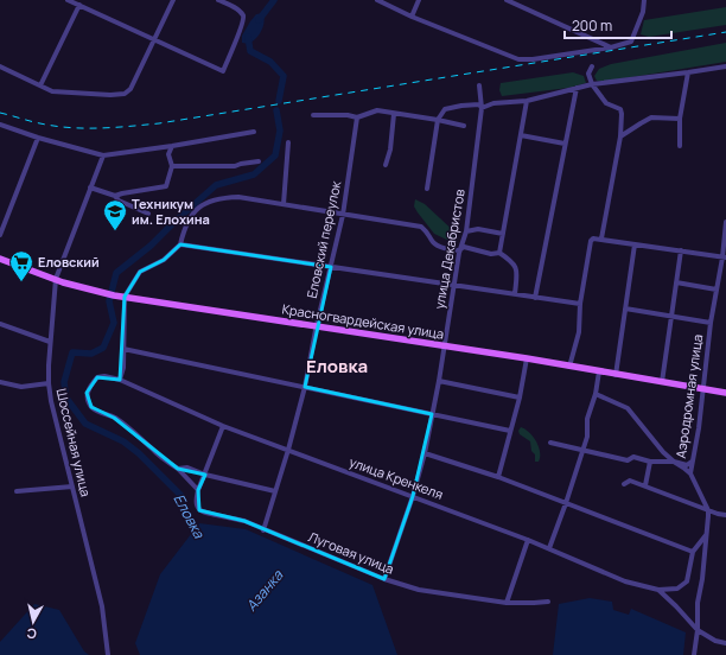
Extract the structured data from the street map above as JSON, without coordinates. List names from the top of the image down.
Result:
{
  "streets": {
    "main road": ["Красногвардейская улица"],
    "street": [
      "Еловский переулок",
      "улица Декабристов",
      "Аэродромная улица",
      "Шоссейная улица",
      "улица Кренкеля",
      "Луговая улица"
    ]
  },
  "crossings": [
    ["Еловский переулок", "Красногвардейская улица"],
    ["Еловский переулок", "улица Кренкеля"],
    ["Еловский переулок", "Луговая улица"],
    ["улица Декабристов", "Красногвардейская улица"],
    ["улица Декабристов", "улица Кренкеля"],
    ["улица Декабристов", "Луговая улица"],
    ["Красногвардейская улица", "Аэродромная улица"],
    ["Красногвардейская улица", "Шоссейная улица"],
    ["Аэродромная улица", "улица Кренкеля"]
  ],
  "districts": ["Еловка"],
  "water": ["Еловка", "Азанка"],
  "places": {
    "school or university": ["Техникум им. Елохина"],
    "supermarket": ["Еловский"]
  },
  "scale_bar": "200 m",
  "north": "bottom"
}
